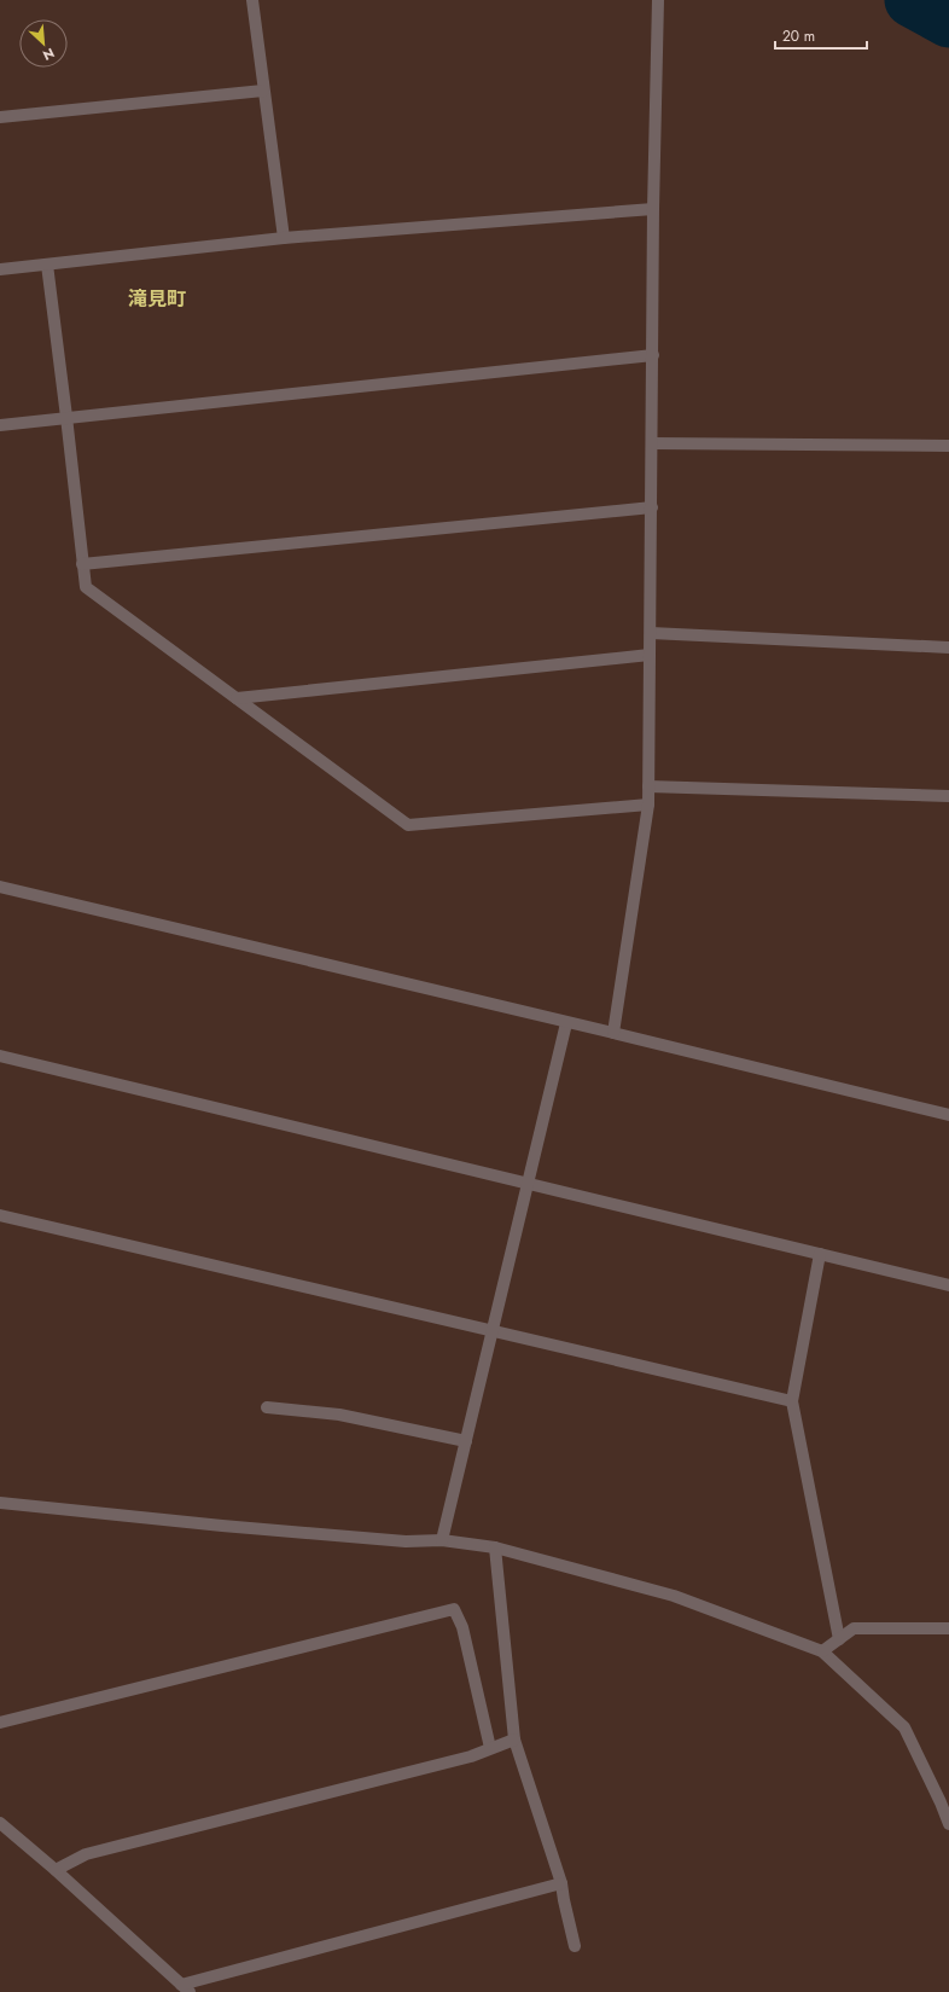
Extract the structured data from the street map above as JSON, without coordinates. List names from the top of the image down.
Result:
{
  "districts": ["滝見町"],
  "scale_bar": "20 m",
  "north": "bottom right"
}
